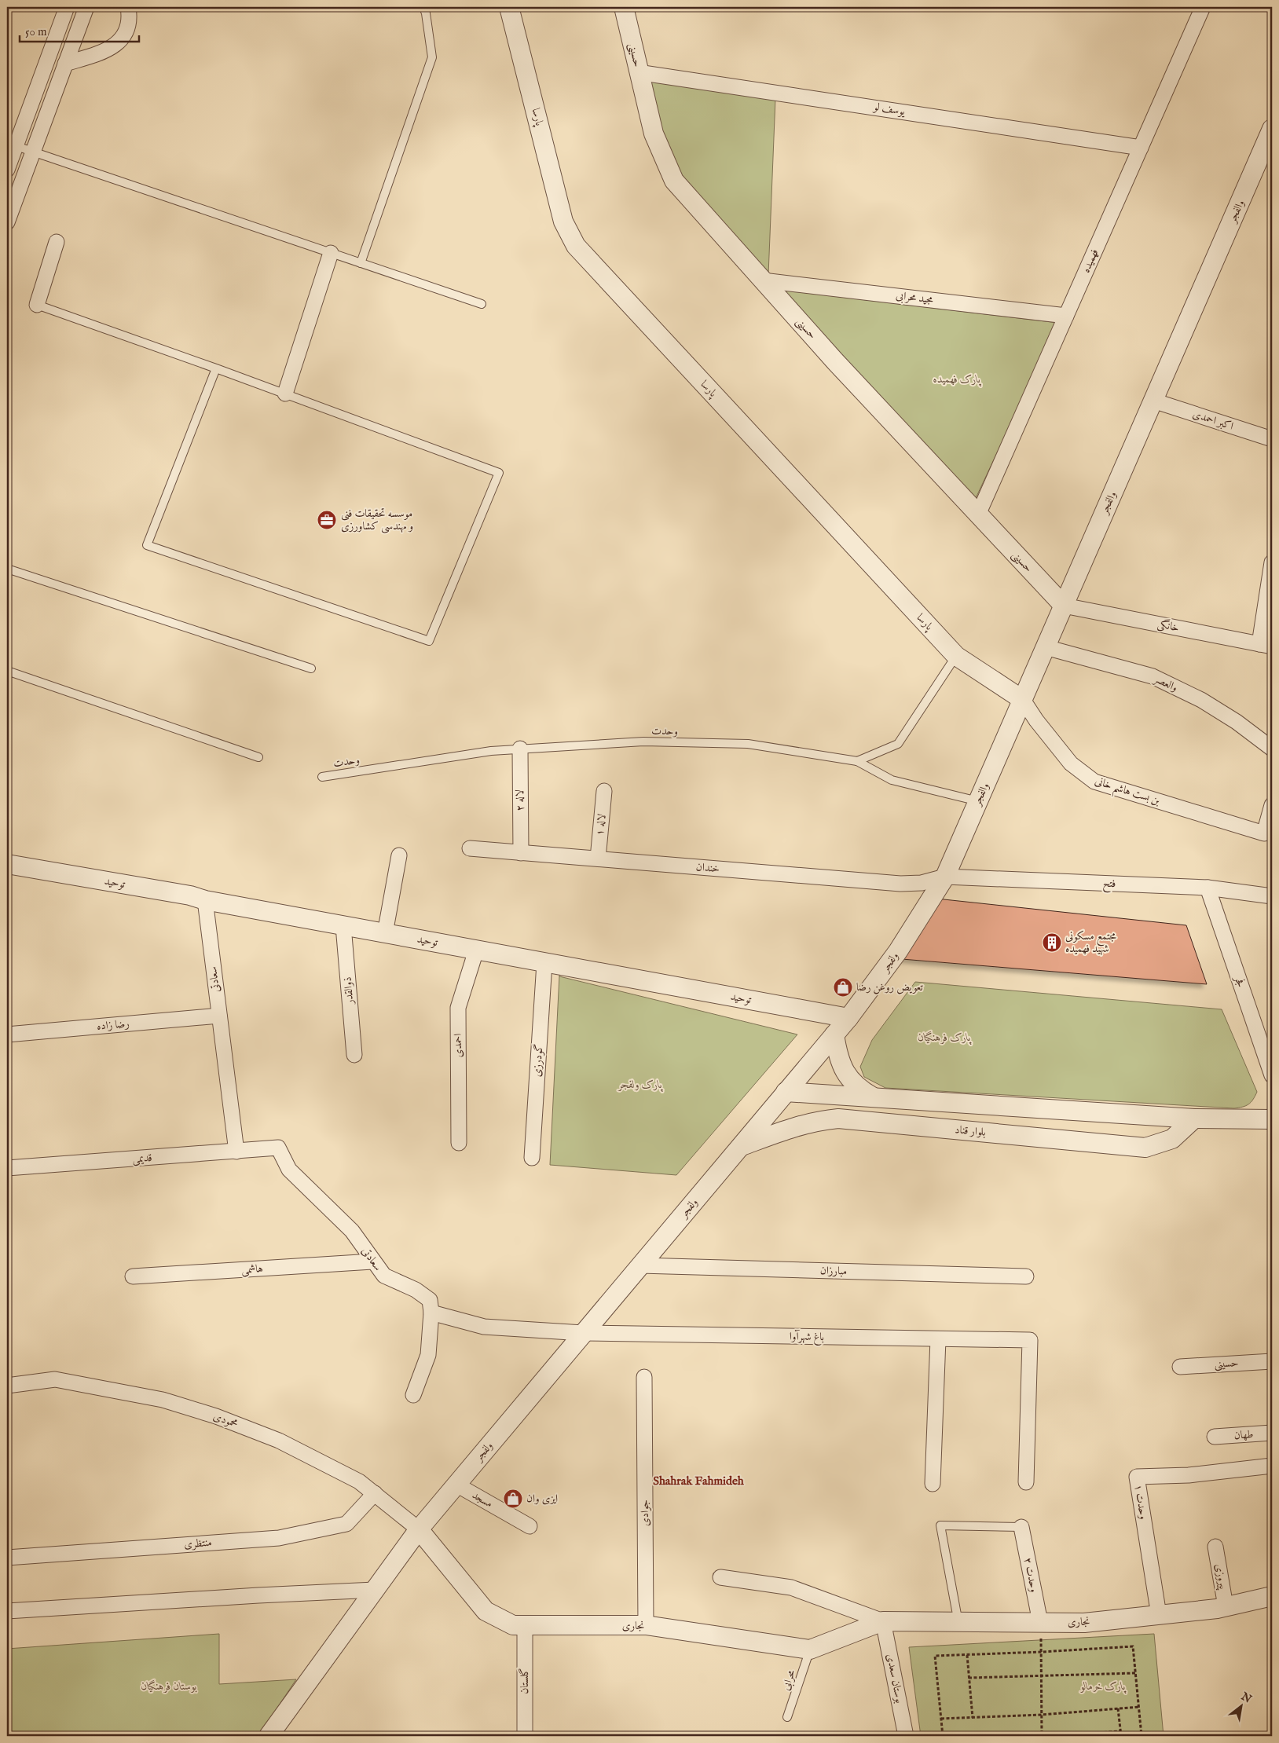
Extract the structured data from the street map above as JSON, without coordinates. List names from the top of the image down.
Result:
{
  "streets": {
    "street": [
      "حسینی",
      "یوسف لو",
      "پارسا",
      "والفجر",
      "فهمیده",
      "مجید محرابی",
      "اکبر احمدی",
      "خانگی",
      "والعصر",
      "بن بست هاشم خانی",
      "لاله ۲",
      "لاله ۱",
      "خندان",
      "توحید",
      "فتح",
      "ولفجر",
      "سعادتی",
      "فجر",
      "ذوالقدر",
      "رضا زاده",
      "احمدی",
      "گودرزی",
      "بلوار قناد",
      "قدیمی",
      "هاشمی",
      "مبارزان",
      "باغ شهرآوا",
      "محمودی",
      "طهان",
      "مسجد",
      "وحدت ۱",
      "جوادی",
      "منتظری",
      "وحدت ۲",
      "پیروزی",
      "نجاری",
      "بوستان سعدی",
      "گلستان"
    ],
    "lane": ["وحدت", "محرابی"]
  },
  "crossings": [
    ["حسینی", "یوسف لو"],
    ["حسینی", "والفجر"],
    ["حسینی", "فهمیده"],
    ["حسینی", "مجید محرابی"],
    ["حسینی", "خانگی"],
    ["یوسف لو", "فهمیده"],
    ["پارسا", "والفجر"],
    ["پارسا", "بن بست هاشم خانی"],
    ["والفجر", "اکبر احمدی"],
    ["والفجر", "خانگی"],
    ["والفجر", "والعصر"],
    ["والفجر", "بن بست هاشم خانی"],
    ["والفجر", "خندان"],
    ["والفجر", "فتح"],
    ["والفجر", "ولفجر"],
    ["فهمیده", "مجید محرابی"],
    ["وحدت", "لاله ۲"],
    ["لاله ۲", "خندان"],
    ["لاله ۱", "خندان"],
    ["خندان", "فتح"],
    ["خندان", "ولفجر"],
    ["توحید", "ولفجر"],
    ["توحید", "سعادتی"],
    ["توحید", "ذوالقدر"],
    ["توحید", "احمدی"],
    ["توحید", "گودرزی"],
    ["فتح", "ولفجر"],
    ["فتح", "فجر"],
    ["ولفجر", "بلوار قناد"],
    ["ولفجر", "مبارزان"],
    ["ولفجر", "باغ شهرآوا"],
    ["ولفجر", "محمودی"],
    ["ولفجر", "مسجد"],
    ["ولفجر", "نجاری"],
    ["سعادتی", "رضا زاده"],
    ["سعادتی", "قدیمی"],
    ["سعادتی", "هاشمی"],
    ["سعادتی", "باغ شهرآوا"],
    ["محمودی", "منتظری"],
    ["محمودی", "نجاری"],
    ["وحدت ۱", "نجاری"],
    ["جوادی", "نجاری"],
    ["وحدت ۲", "نجاری"],
    ["پیروزی", "نجاری"],
    ["نجاری", "بوستان سعدی"],
    ["نجاری", "محرابی"],
    ["نجاری", "گلستان"]
  ],
  "districts": ["Shahrak Fahmideh"],
  "parks": [
    "پارک فهمیده",
    "پارک فرهنگیان",
    "پارک ولفجر",
    "بوستان فرهنگیان",
    "پارک خرمالو"
  ],
  "places": {
    "office": ["موسسه تحقیقات فنی و مهندسی کشاورزی"],
    "building": ["مجتمع مسکونی شهید فهمیده"],
    "shop": ["تعویض روغن رضا", "ایزی وان"]
  },
  "scale_bar": "50 m",
  "north": "top right"
}
